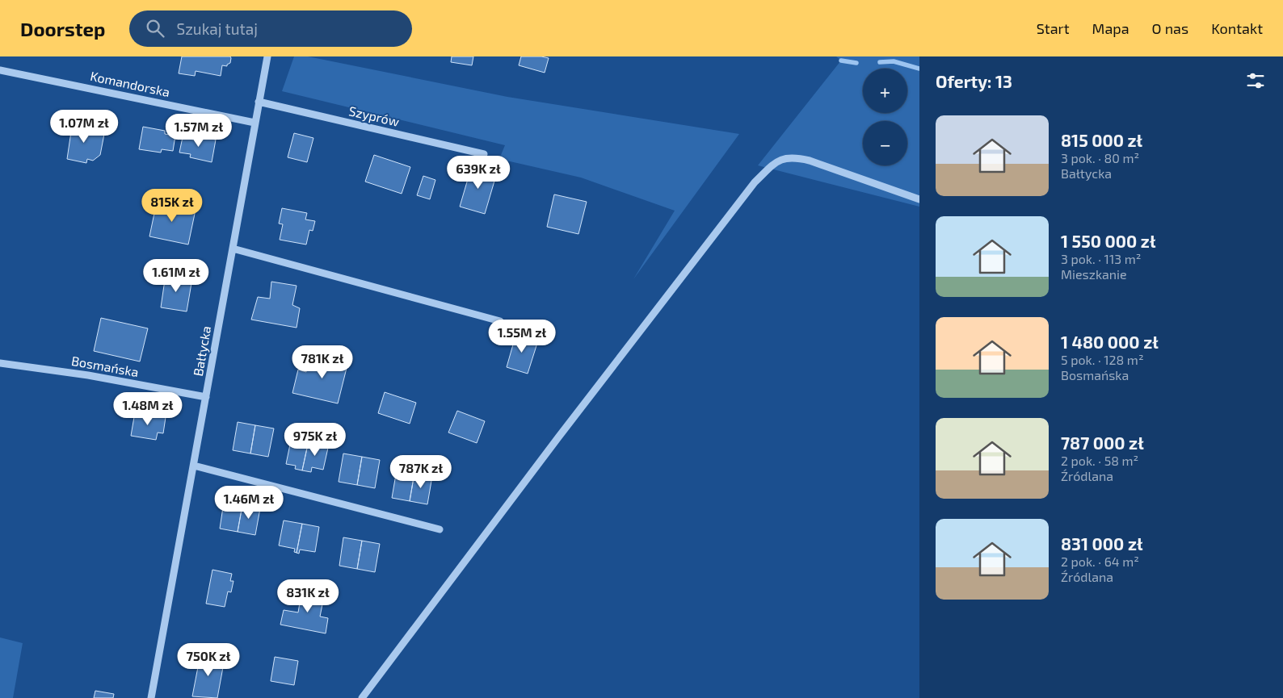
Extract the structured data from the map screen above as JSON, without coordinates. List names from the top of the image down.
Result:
{
  "streets": {
    "street": [
      "Komandorska",
      "Szyprów",
      "Bałtycka",
      "Bosmańska"
    ]
  },
  "crossings": [
    ["Komandorska", "Bałtycka"],
    ["Szyprów", "Bałtycka"],
    ["Bałtycka", "Bosmańska"]
  ],
  "page": {
    "header": "Doorstep",
    "search": "Szukaj tutaj",
    "nav": [
      "Start",
      "Mapa",
      "O nas",
      "Kontakt"
    ],
    "heading": "Oferty: 13",
    "map_buttons": ["+", "−"],
    "list": [
      {
        "name": "815 000 zł",
        "note": "3 pok. · 80 m² · Bałtycka"
      },
      {
        "name": "1 550 000 zł",
        "note": "3 pok. · 113 m² · Mieszkanie"
      },
      {
        "name": "1 480 000 zł",
        "note": "5 pok. · 128 m² · Bosmańska"
      },
      {
        "name": "787 000 zł",
        "note": "2 pok. · 58 m² · Źródlana"
      },
      {
        "name": "831 000 zł",
        "note": "2 pok. · 64 m² · Źródlana"
      }
    ],
    "price": [
      "1.07M zł",
      "1.57M zł",
      "639K zł",
      "815K zł",
      "1.61M zł",
      "1.55M zł",
      "781K zł",
      "1.48M zł",
      "975K zł",
      "787K zł",
      "1.46M zł",
      "831K zł",
      "750K zł"
    ]
  }
}
